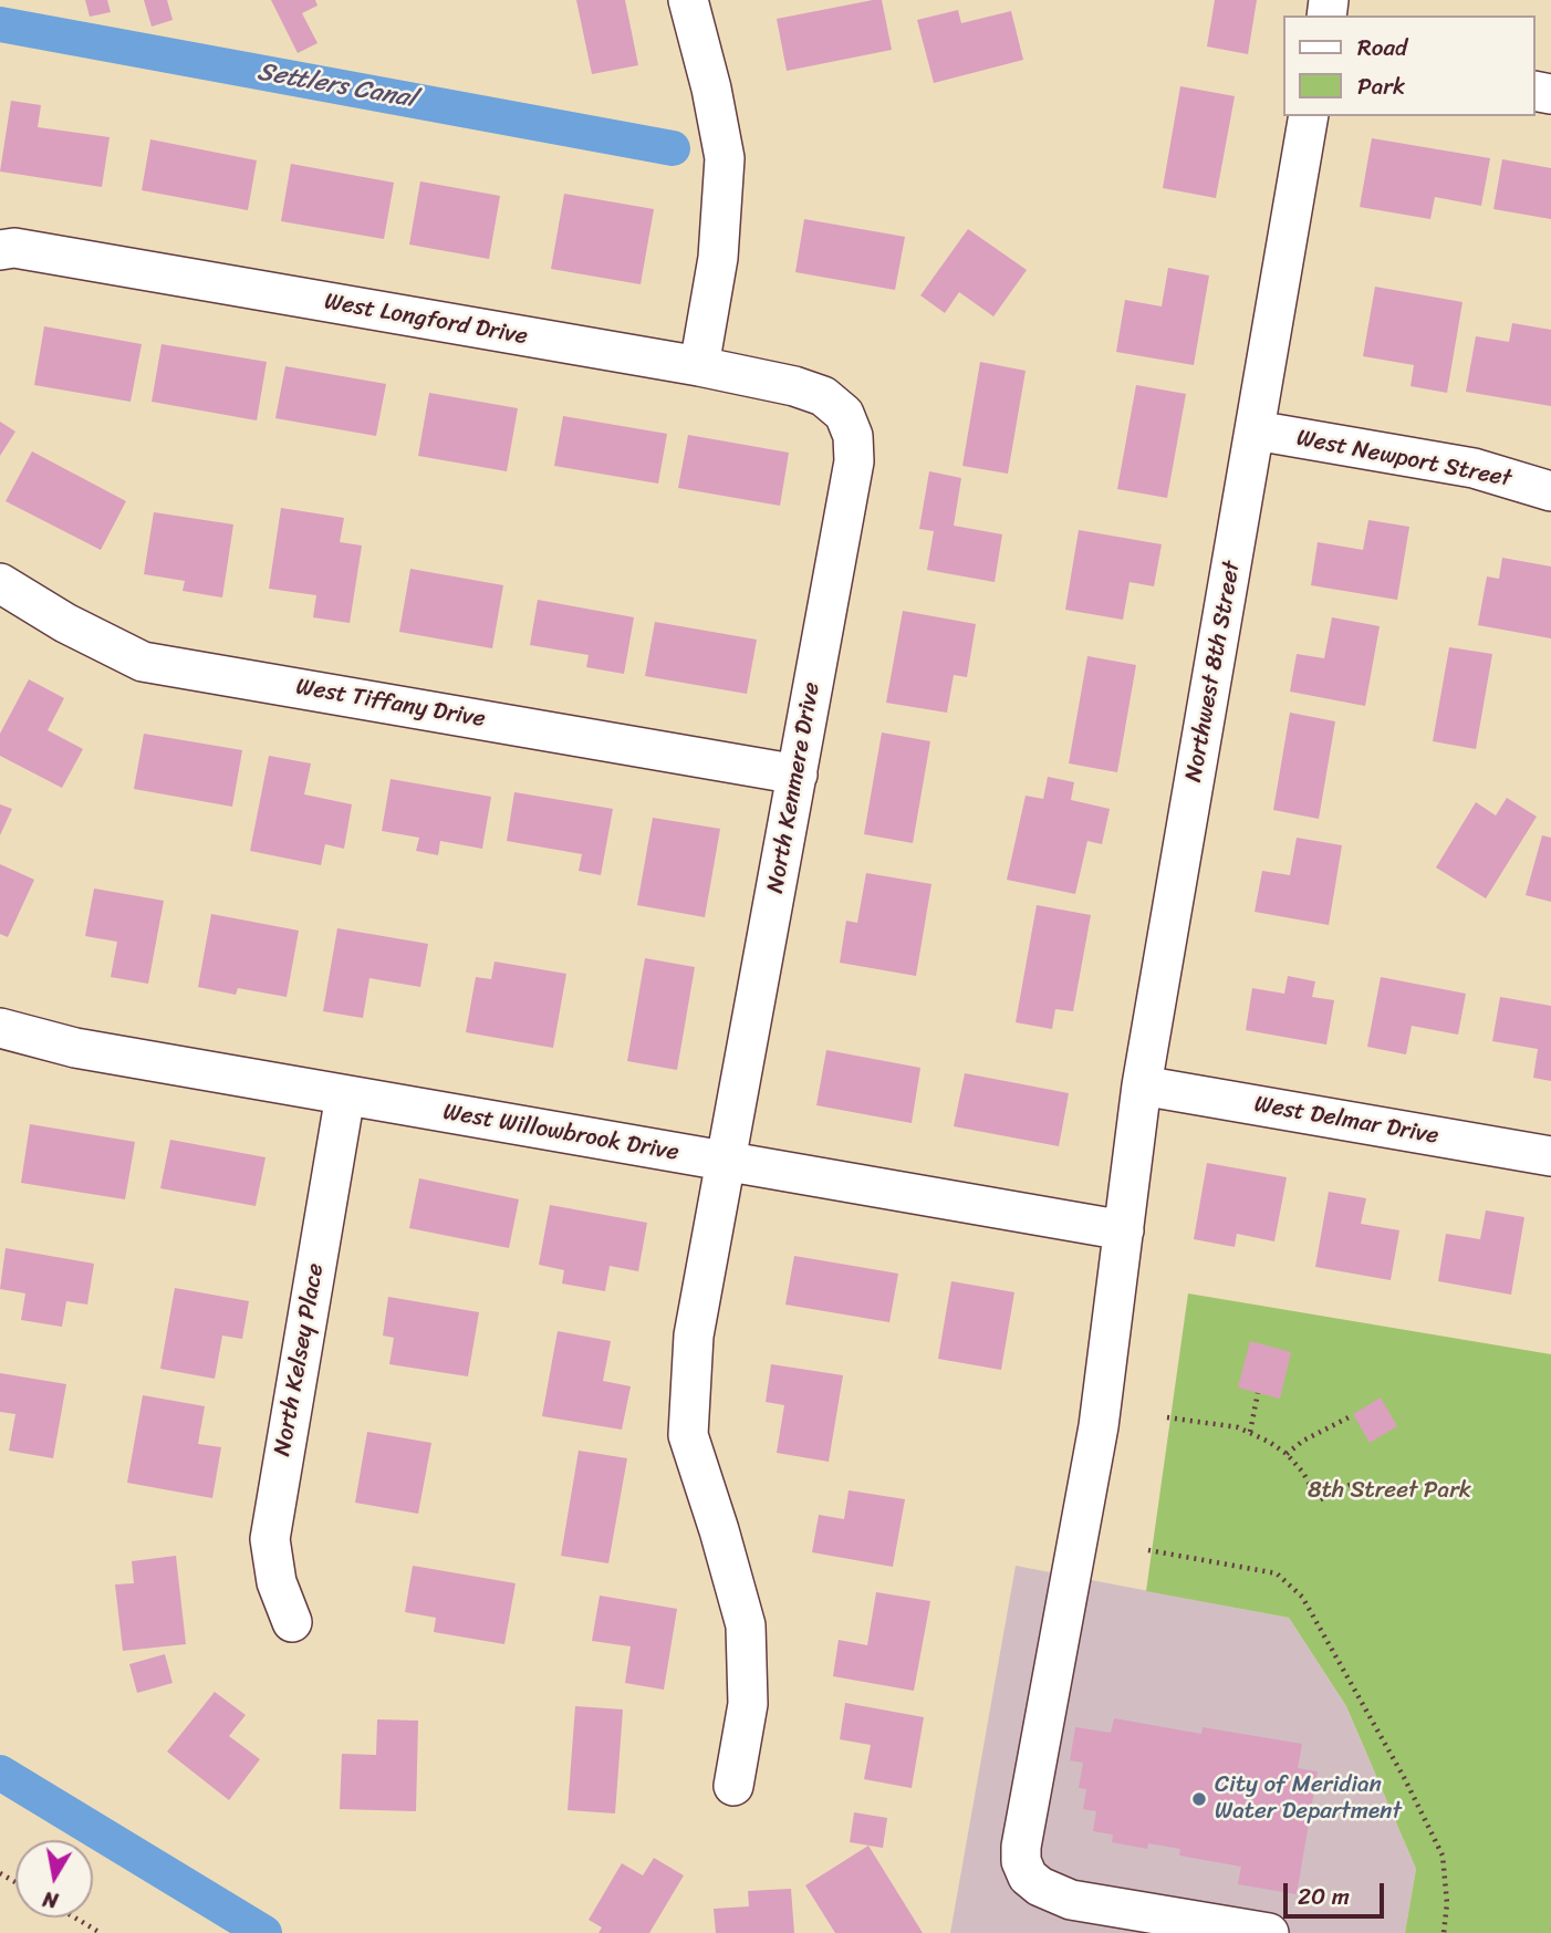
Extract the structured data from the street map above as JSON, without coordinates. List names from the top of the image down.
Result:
{
  "streets": {
    "street": [
      "West Longford Drive",
      "West Newport Street",
      "Northwest 8th Street",
      "West Tiffany Drive",
      "North Kenmere Drive",
      "West Delmar Drive",
      "West Willowbrook Drive",
      "North Kelsey Place"
    ]
  },
  "crossings": [
    ["West Longford Drive", "North Kenmere Drive"],
    ["West Newport Street", "Northwest 8th Street"],
    ["Northwest 8th Street", "West Delmar Drive"],
    ["Northwest 8th Street", "West Willowbrook Drive"],
    ["West Tiffany Drive", "North Kenmere Drive"],
    ["North Kenmere Drive", "West Willowbrook Drive"],
    ["West Willowbrook Drive", "North Kelsey Place"]
  ],
  "water": ["Settlers Canal"],
  "parks": ["8th Street Park"],
  "places": ["City of Meridian Water Department"],
  "legend": ["Road", "Park"],
  "scale_bar": "20 m",
  "north": "bottom"
}
